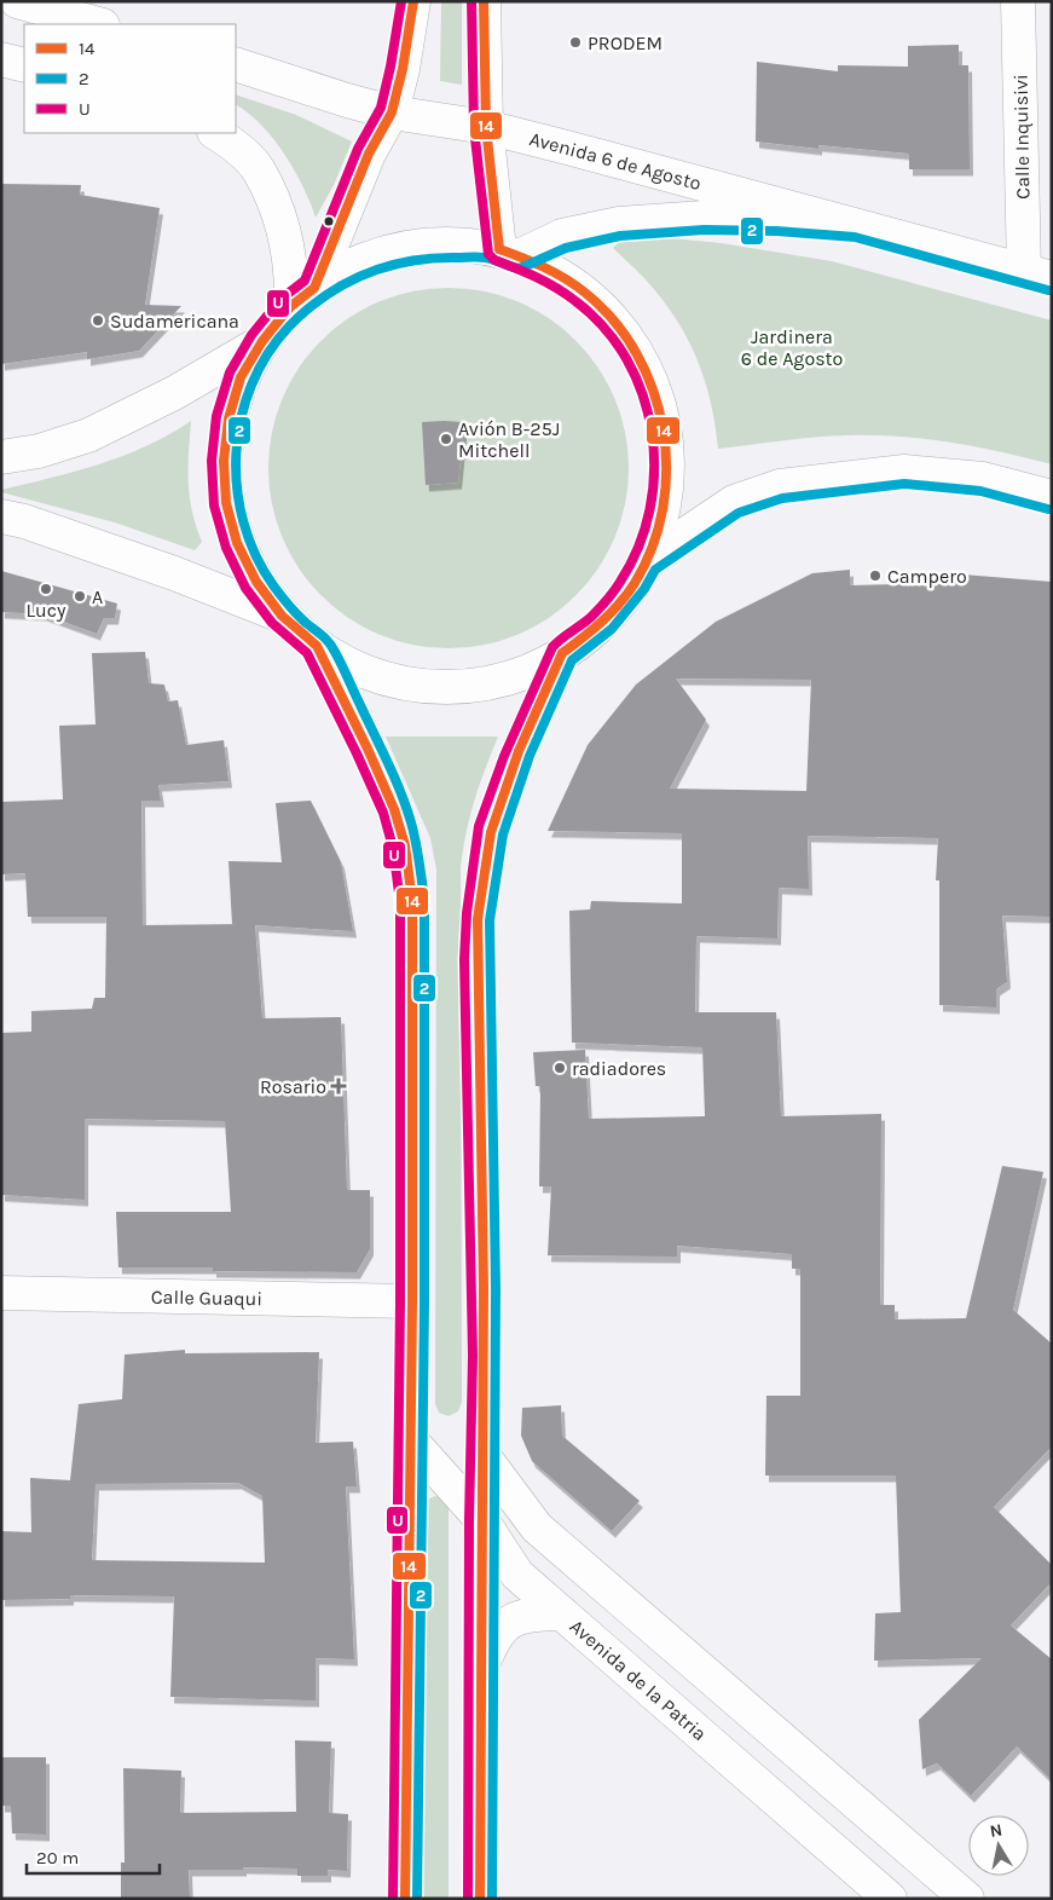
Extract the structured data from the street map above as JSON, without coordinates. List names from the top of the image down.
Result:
{
  "streets": {
    "main road": [
      "Calle Inquisivi",
      "Avenida 6 de Agosto",
      "Calle Guaqui",
      "Avenida de la Patria"
    ]
  },
  "crossings": [
    ["Calle Inquisivi", "Avenida 6 de Agosto"]
  ],
  "parks": ["Jardinera 6 de Agosto"],
  "places": {
    "other": [
      "PRODEM",
      "Sudamericana",
      "Avión B-25J Mitchell",
      "Campero",
      "Lucy",
      "A",
      "radiadores"
    ],
    "health": ["Rosario"]
  },
  "lines": ["transit line 14", "transit line U", "transit line 2"],
  "legend": ["14", "2", "U"],
  "scale_bar": "20 m",
  "north": "top"
}
